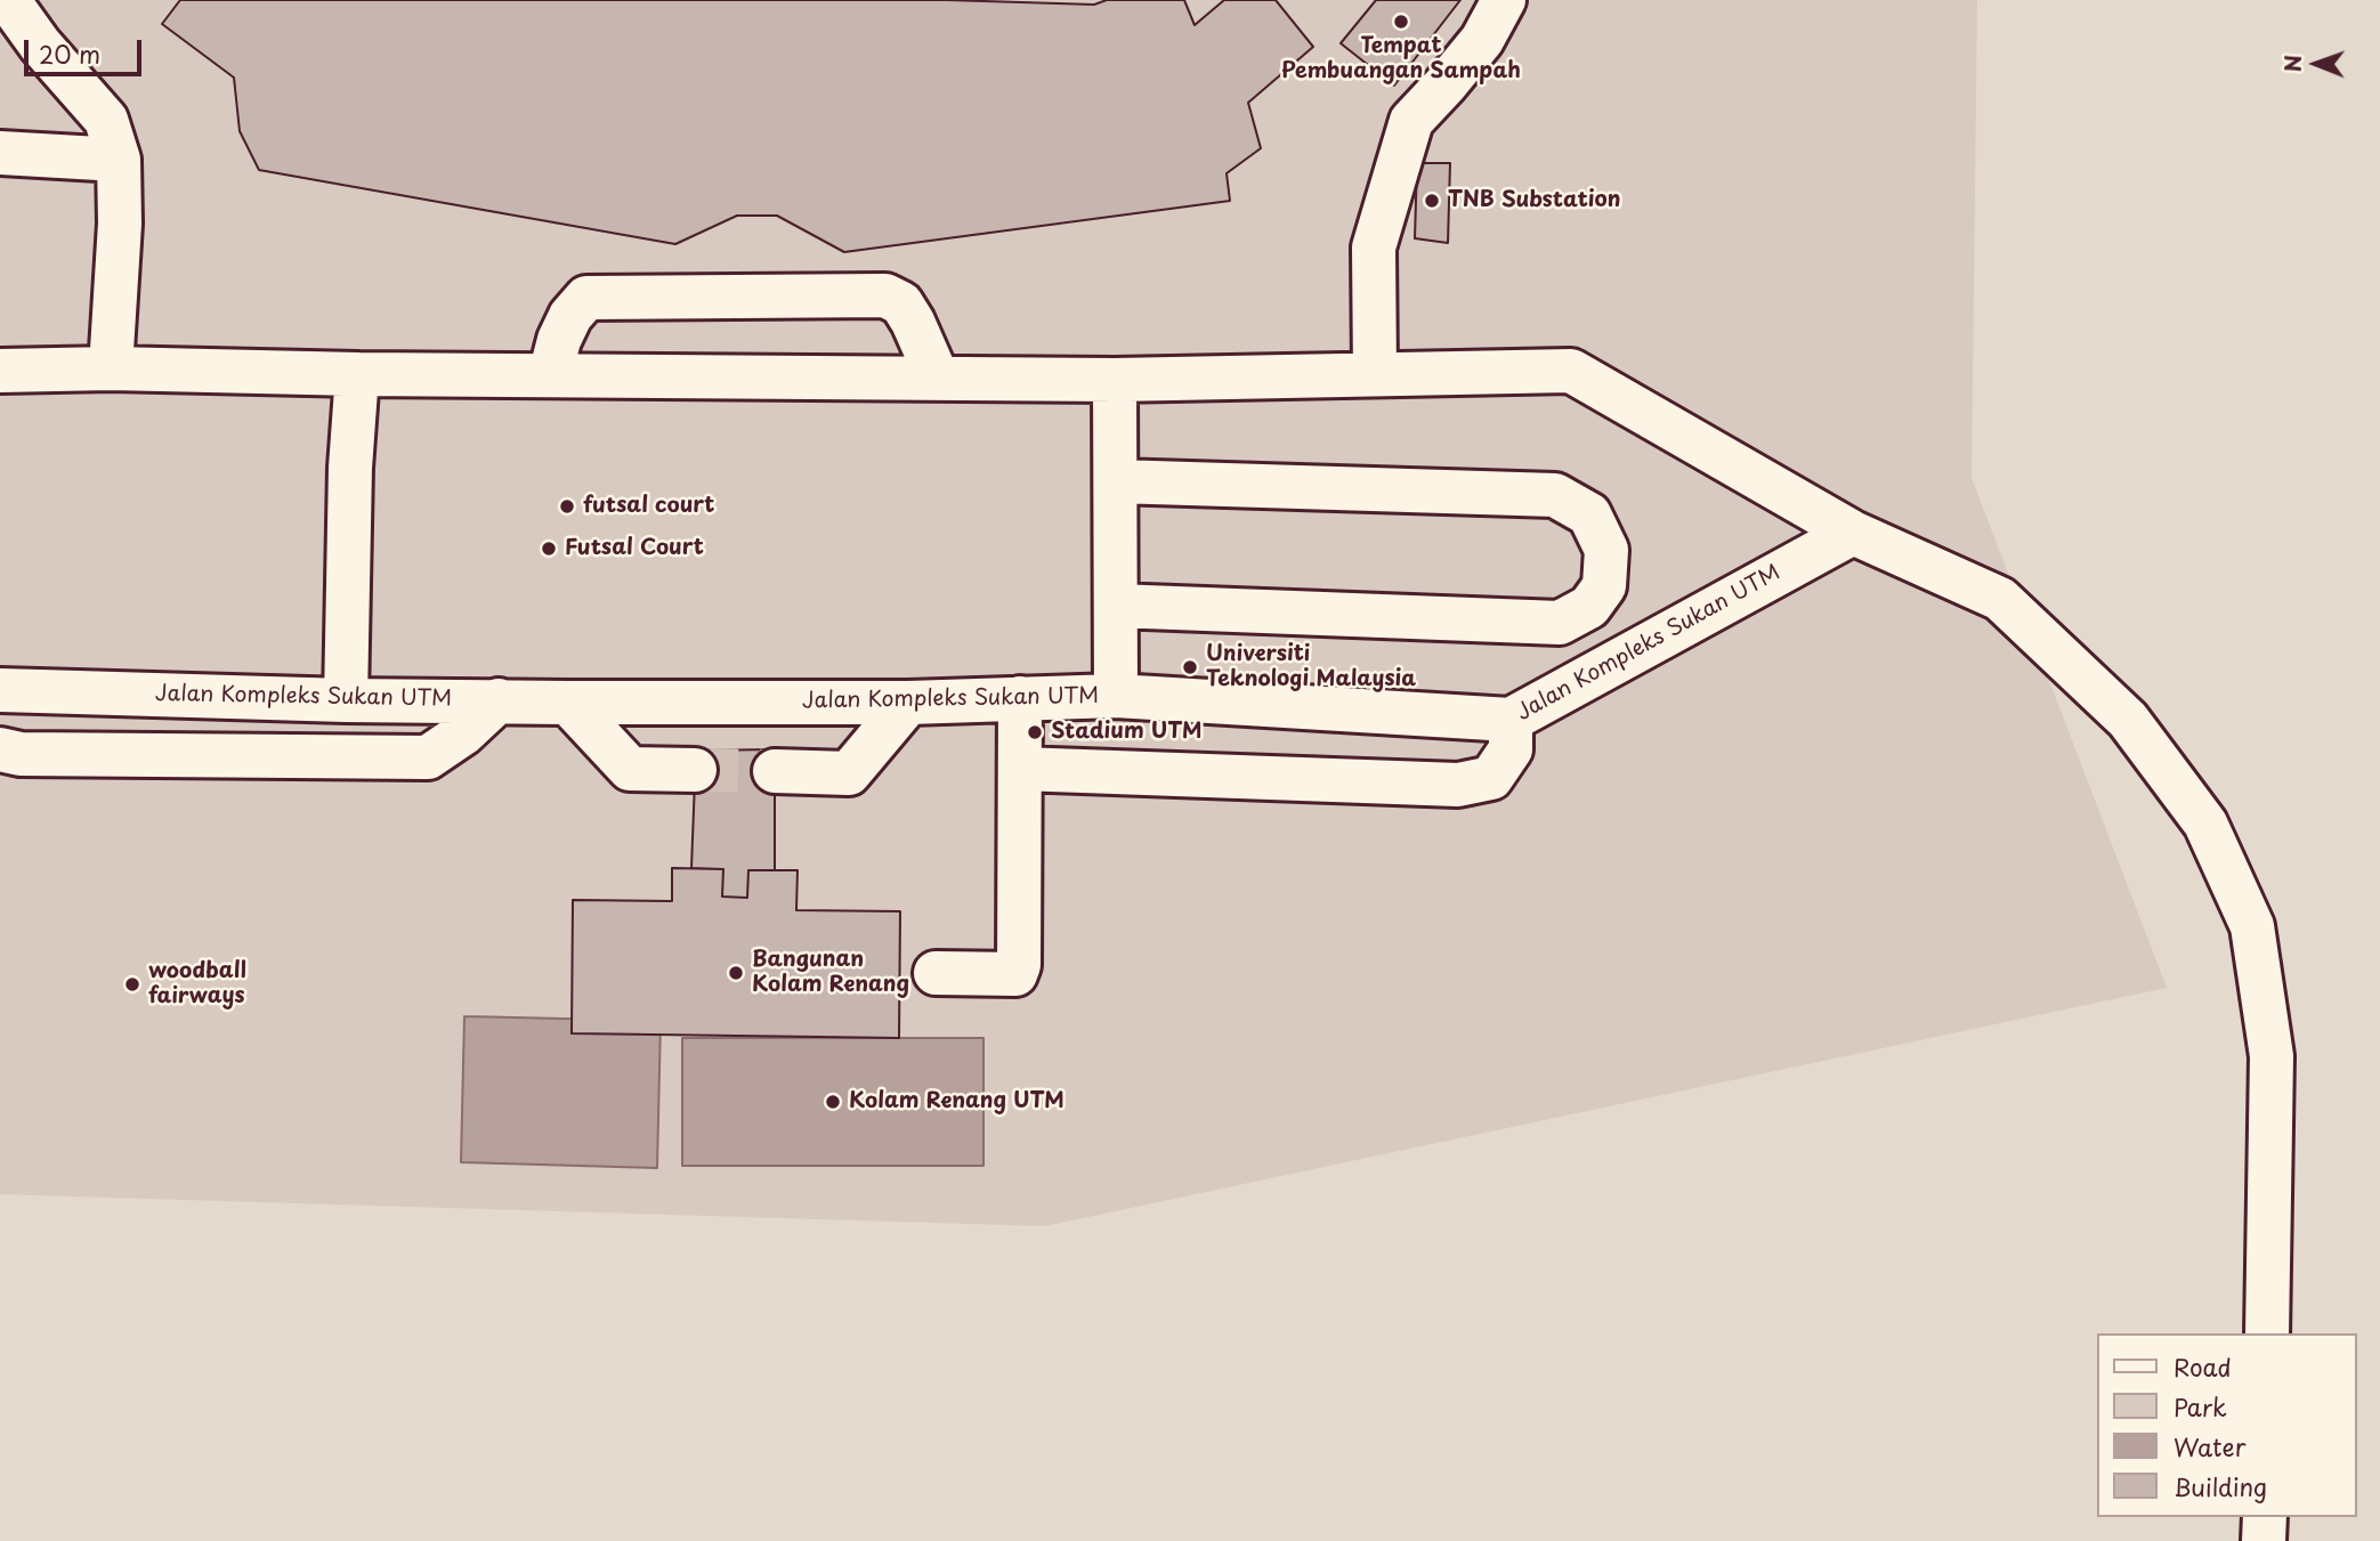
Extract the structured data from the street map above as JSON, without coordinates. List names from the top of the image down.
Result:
{
  "streets": {
    "street": ["Jalan Kompleks Sukan UTM"]
  },
  "places": [
    "Tempat Pembuangan Sampah",
    "TNB Substation",
    "futsal court",
    "Futsal Court",
    "Universiti Teknologi Malaysia",
    "Stadium UTM",
    "Bangunan Kolam Renang",
    "woodball fairways",
    "Kolam Renang UTM"
  ],
  "legend": [
    "Road",
    "Park",
    "Water",
    "Building"
  ],
  "scale_bar": "20 m",
  "north": "left"
}
